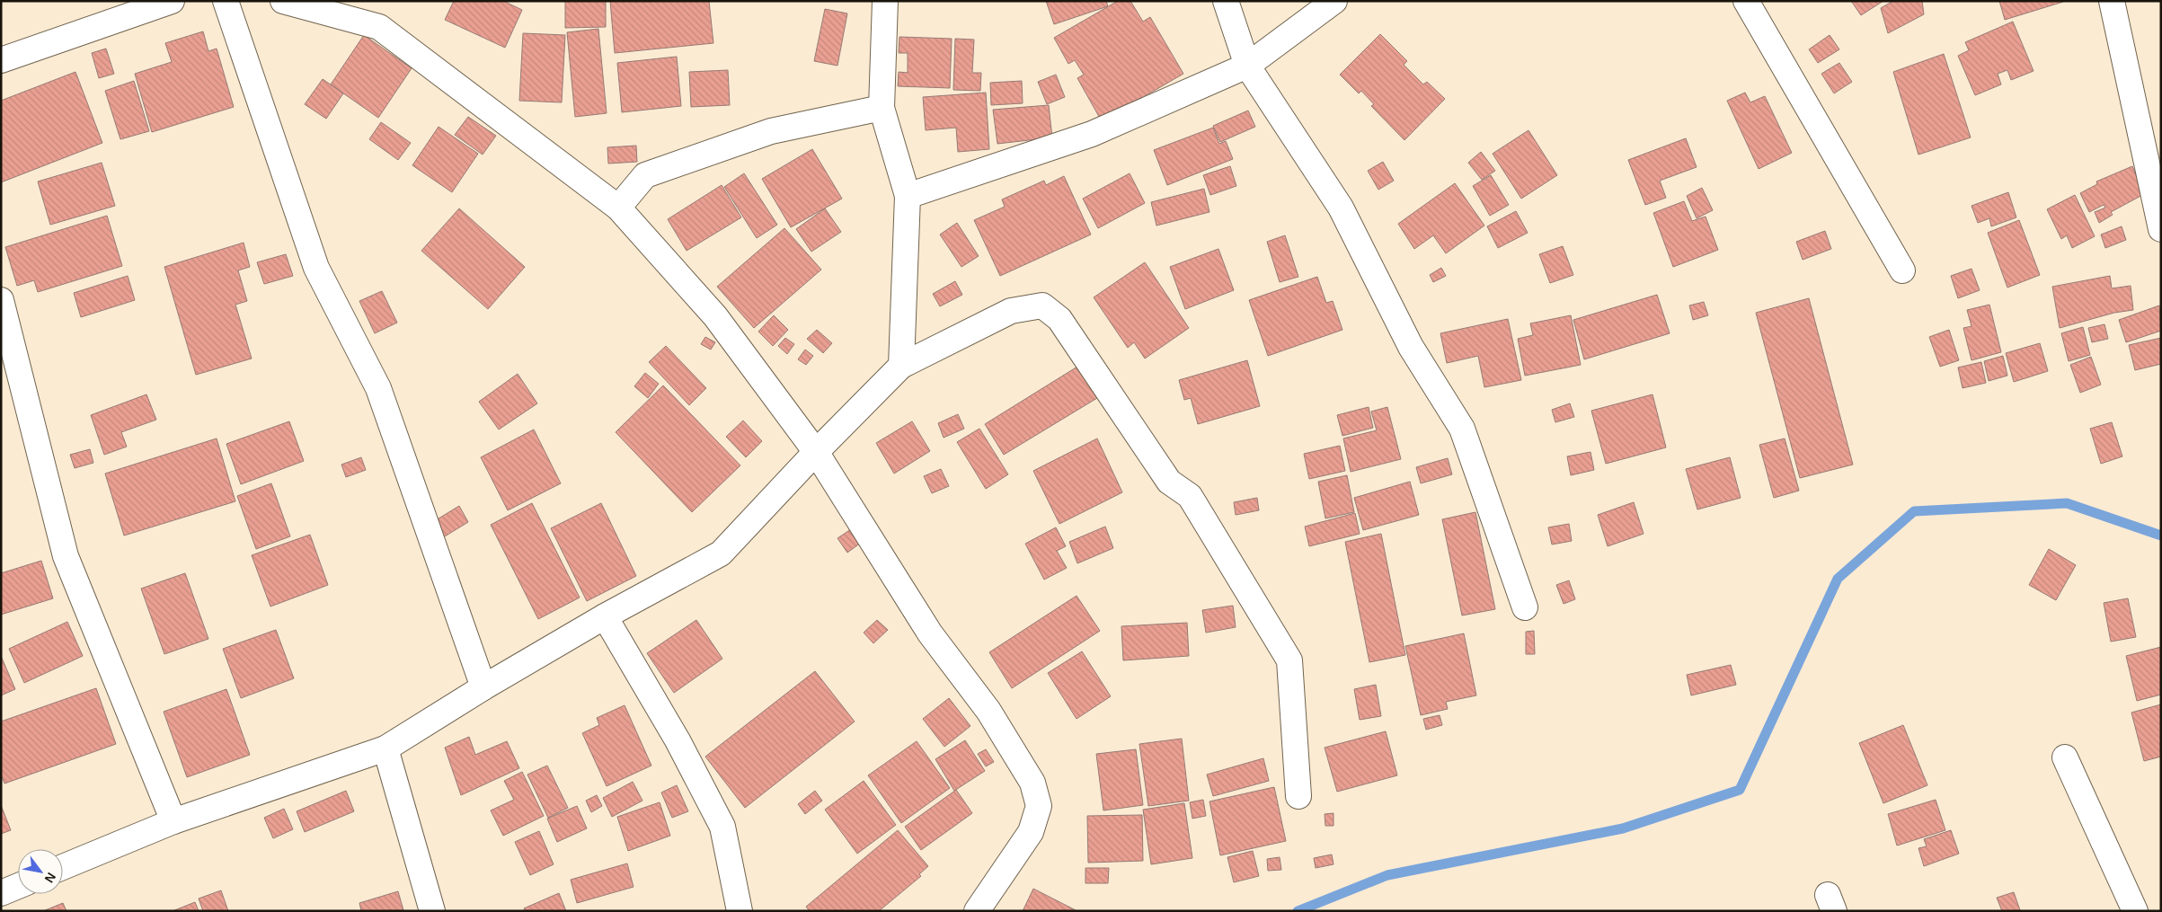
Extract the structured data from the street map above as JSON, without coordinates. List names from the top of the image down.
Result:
{
  "north": "bottom right"
}
